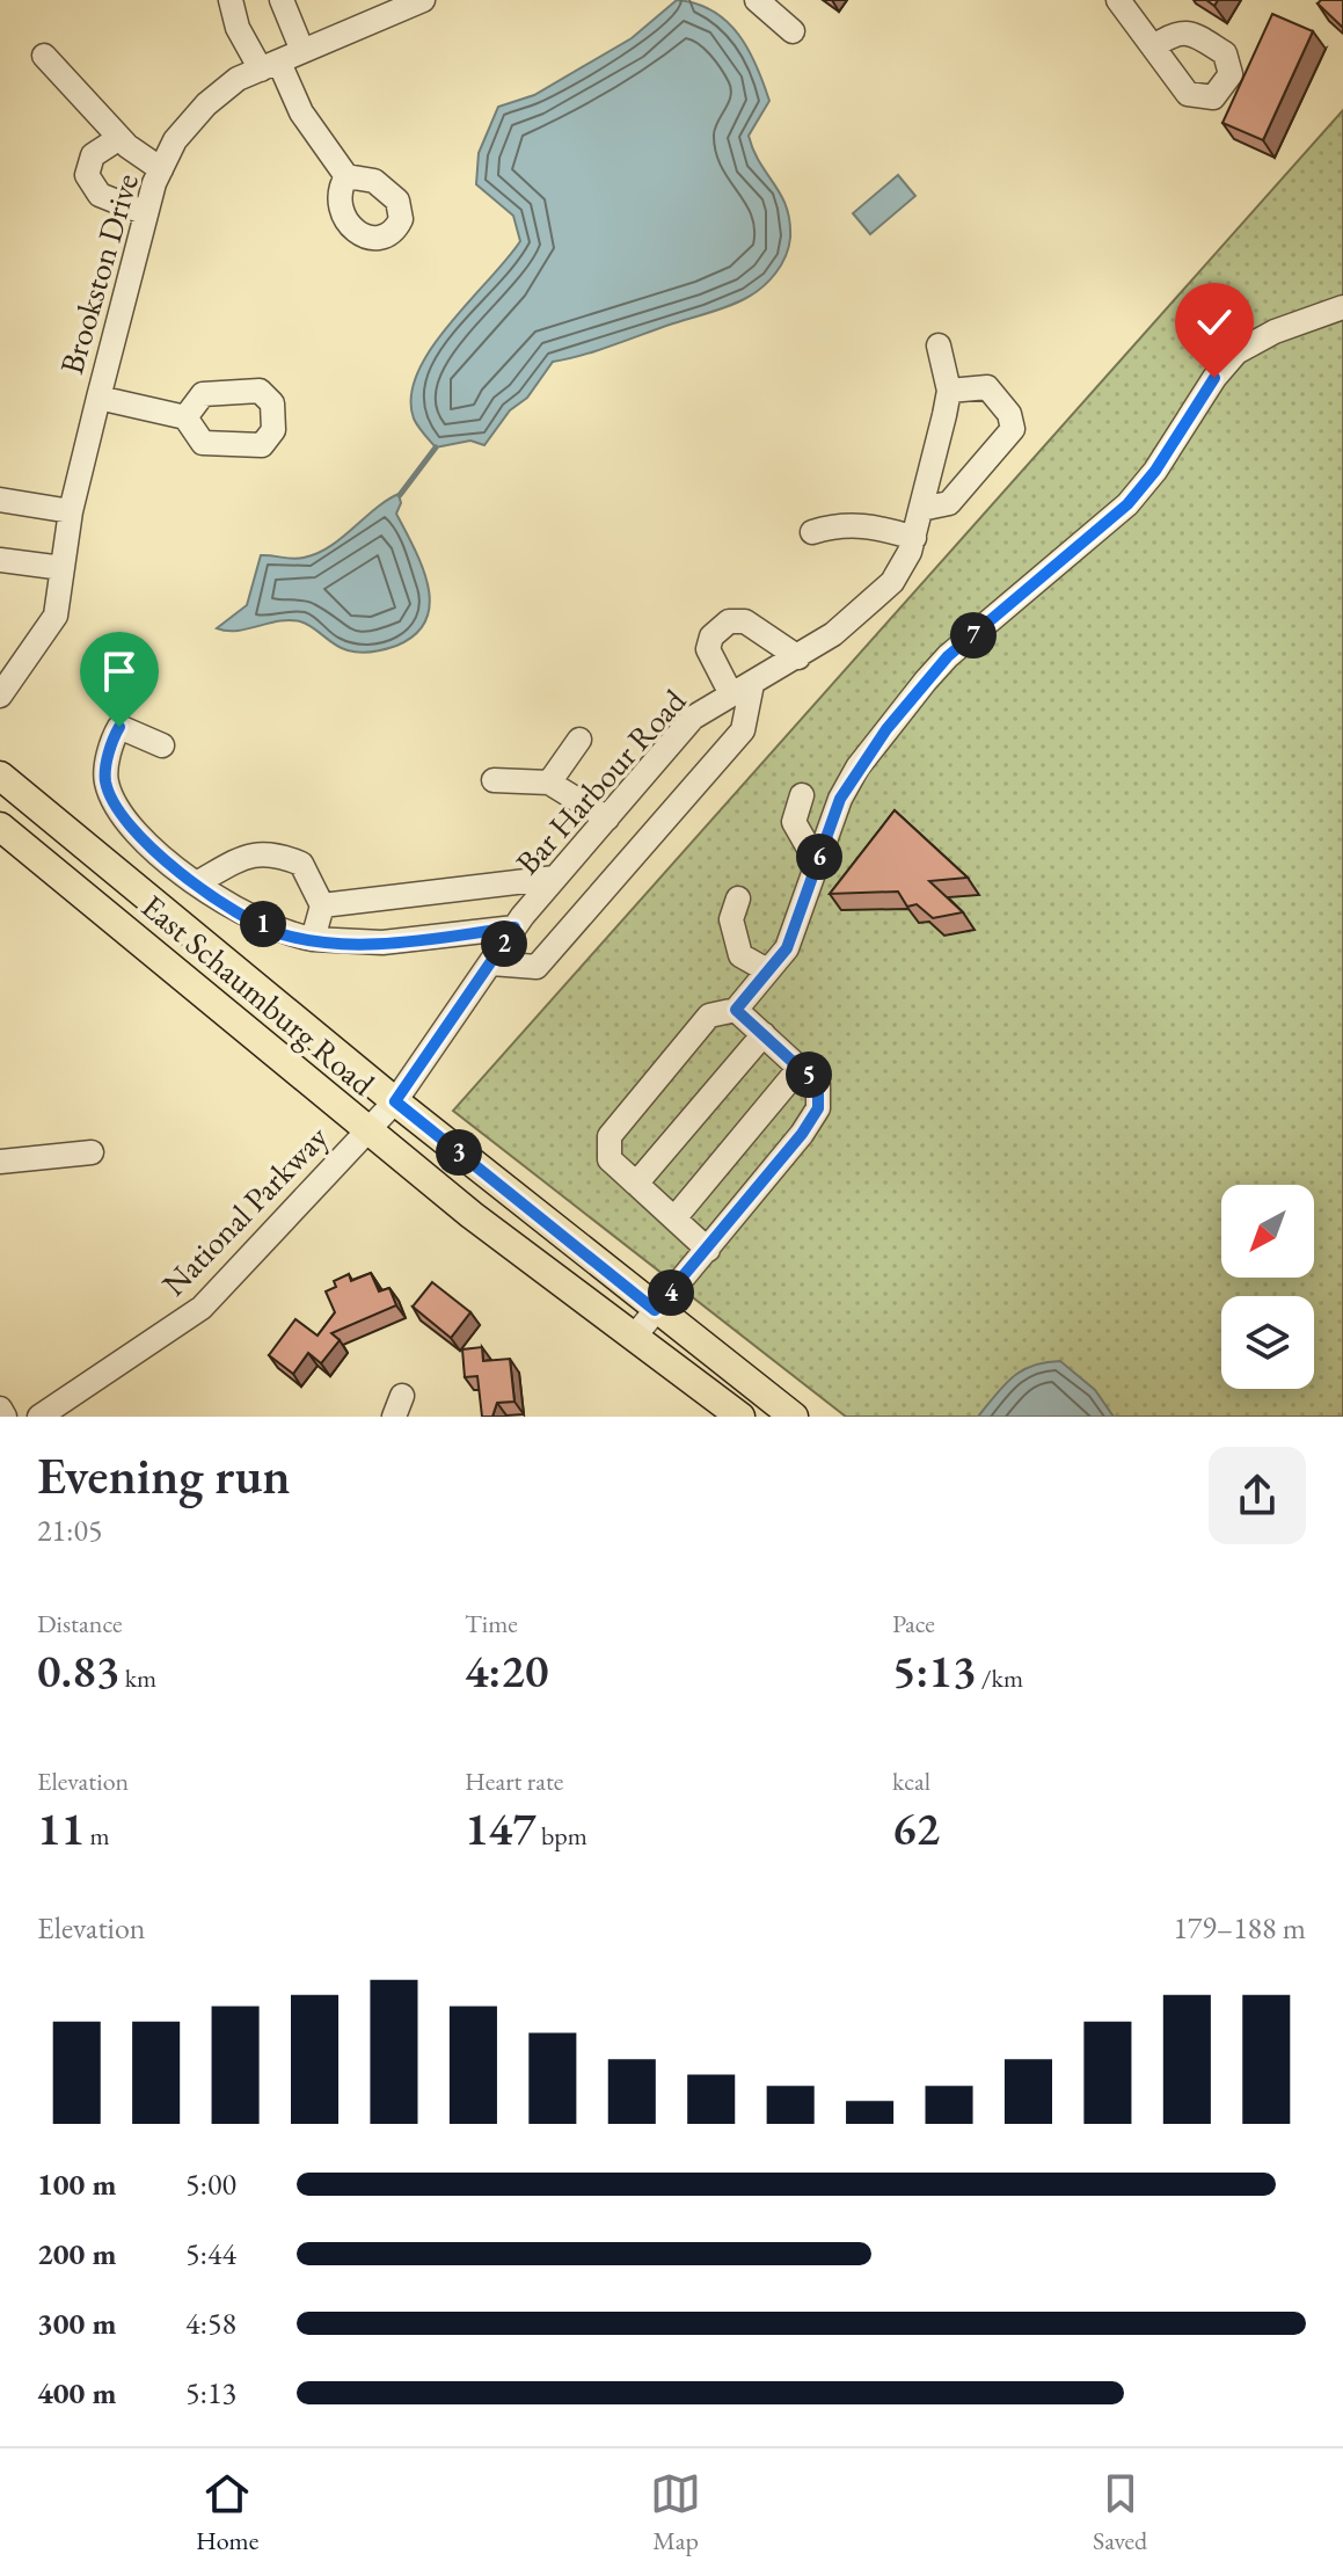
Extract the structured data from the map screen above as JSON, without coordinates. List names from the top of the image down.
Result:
{
  "streets": {
    "main road": ["East Schaumburg Road"],
    "street": ["Brookston Drive", "Bar Harbour Road", "National Parkway"]
  },
  "crossings": [
    ["Bar Harbour Road", "East Schaumburg Road"],
    ["Bar Harbour Road", "National Parkway"],
    ["East Schaumburg Road", "National Parkway"]
  ],
  "north": "bottom left",
  "page": {
    "pins": [
      "7",
      "6",
      "1",
      "2",
      "5",
      "3",
      "4"
    ],
    "heading": ["Evening run", "21:05"],
    "stats": [
      ["Distance", "0.83 km"],
      ["Time", "4:20"],
      ["Pace", "5:13 /km"],
      ["Elevation", "11 m"],
      ["Heart rate", "147 bpm"],
      ["kcal", "62"]
    ],
    "chart": ["Elevation", "179–188 m"],
    "list": [
      {
        "name": "100 m",
        "note": "5:00"
      },
      {
        "name": "200 m",
        "note": "5:44"
      },
      {
        "name": "300 m",
        "note": "4:58"
      },
      {
        "name": "400 m",
        "note": "5:13"
      }
    ],
    "tabs": ["Home", "Map", "Saved"]
  }
}
